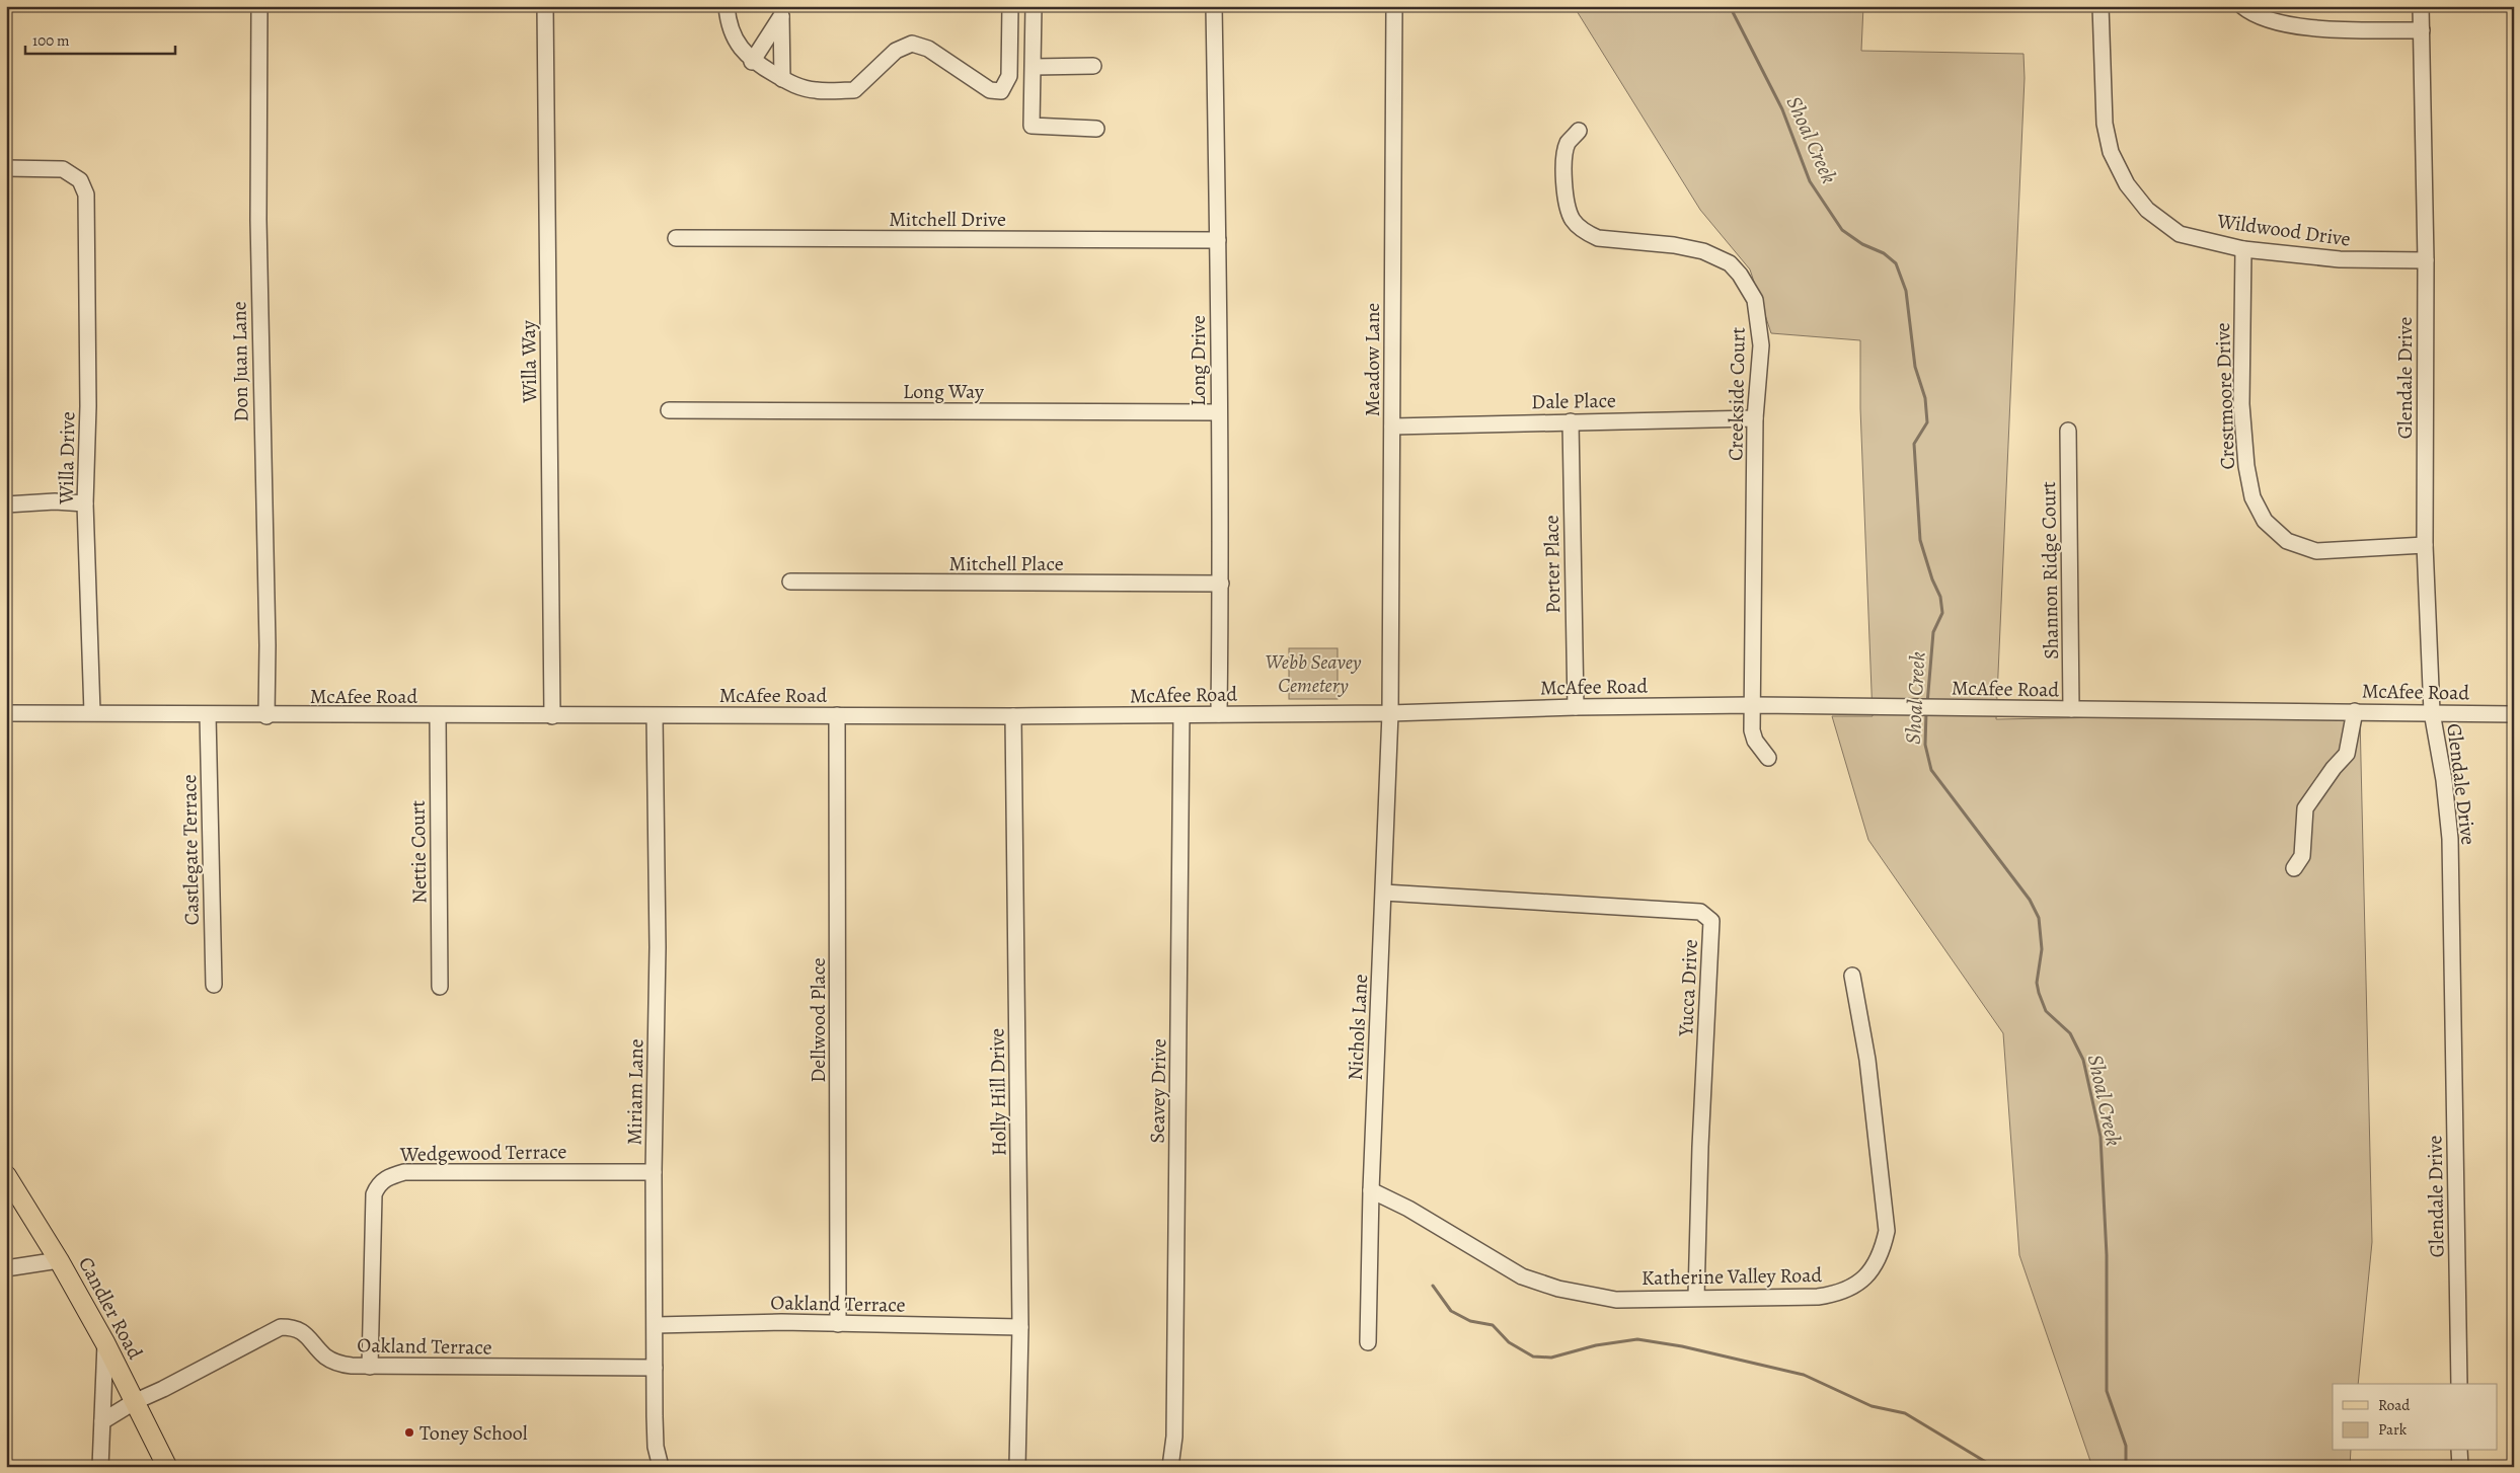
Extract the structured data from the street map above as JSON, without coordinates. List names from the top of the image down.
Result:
{
  "streets": {
    "main road": ["Candler Road"],
    "street": [
      "Mitchell Drive",
      "Wildwood Drive",
      "Meadow Lane",
      "Long Drive",
      "Don Juan Lane",
      "Willa Way",
      "Glendale Drive",
      "Long Way",
      "Creekside Court",
      "Crestmoore Drive",
      "Dale Place",
      "Willa Drive",
      "Mitchell Place",
      "Porter Place",
      "Shannon Ridge Court",
      "McAfee Road",
      "Castlegate Terrace",
      "Nettie Court",
      "Yucca Drive",
      "Dellwood Place",
      "Nichols Lane",
      "Seavey Drive",
      "Miriam Lane",
      "Holly Hill Drive",
      "Wedgewood Terrace",
      "Katherine Valley Road",
      "Oakland Terrace"
    ]
  },
  "crossings": [
    ["Mitchell Drive", "Long Drive"],
    ["Wildwood Drive", "Glendale Drive"],
    ["Wildwood Drive", "Crestmoore Drive"],
    ["Meadow Lane", "Dale Place"],
    ["Meadow Lane", "McAfee Road"],
    ["Meadow Lane", "Nichols Lane"],
    ["Long Drive", "Long Way"],
    ["Long Drive", "Mitchell Place"],
    ["Long Drive", "McAfee Road"],
    ["Don Juan Lane", "McAfee Road"],
    ["Willa Way", "McAfee Road"],
    ["Glendale Drive", "Crestmoore Drive"],
    ["Glendale Drive", "McAfee Road"],
    ["Creekside Court", "Dale Place"],
    ["Creekside Court", "McAfee Road"],
    ["Dale Place", "Porter Place"],
    ["Willa Drive", "McAfee Road"],
    ["Porter Place", "McAfee Road"],
    ["Shannon Ridge Court", "McAfee Road"],
    ["McAfee Road", "Castlegate Terrace"],
    ["McAfee Road", "Nettie Court"],
    ["McAfee Road", "Dellwood Place"],
    ["McAfee Road", "Nichols Lane"],
    ["McAfee Road", "Seavey Drive"],
    ["McAfee Road", "Miriam Lane"],
    ["McAfee Road", "Holly Hill Drive"],
    ["Yucca Drive", "Nichols Lane"],
    ["Yucca Drive", "Katherine Valley Road"],
    ["Dellwood Place", "Oakland Terrace"],
    ["Nichols Lane", "Katherine Valley Road"],
    ["Miriam Lane", "Wedgewood Terrace"],
    ["Miriam Lane", "Oakland Terrace"],
    ["Holly Hill Drive", "Oakland Terrace"],
    ["Wedgewood Terrace", "Oakland Terrace"],
    ["Oakland Terrace", "Candler Road"]
  ],
  "water": ["Shoal Creek"],
  "parks": ["Webb Seavey Cemetery"],
  "places": ["Toney School"],
  "legend": ["Road", "Park"],
  "scale_bar": "100 m"
}
